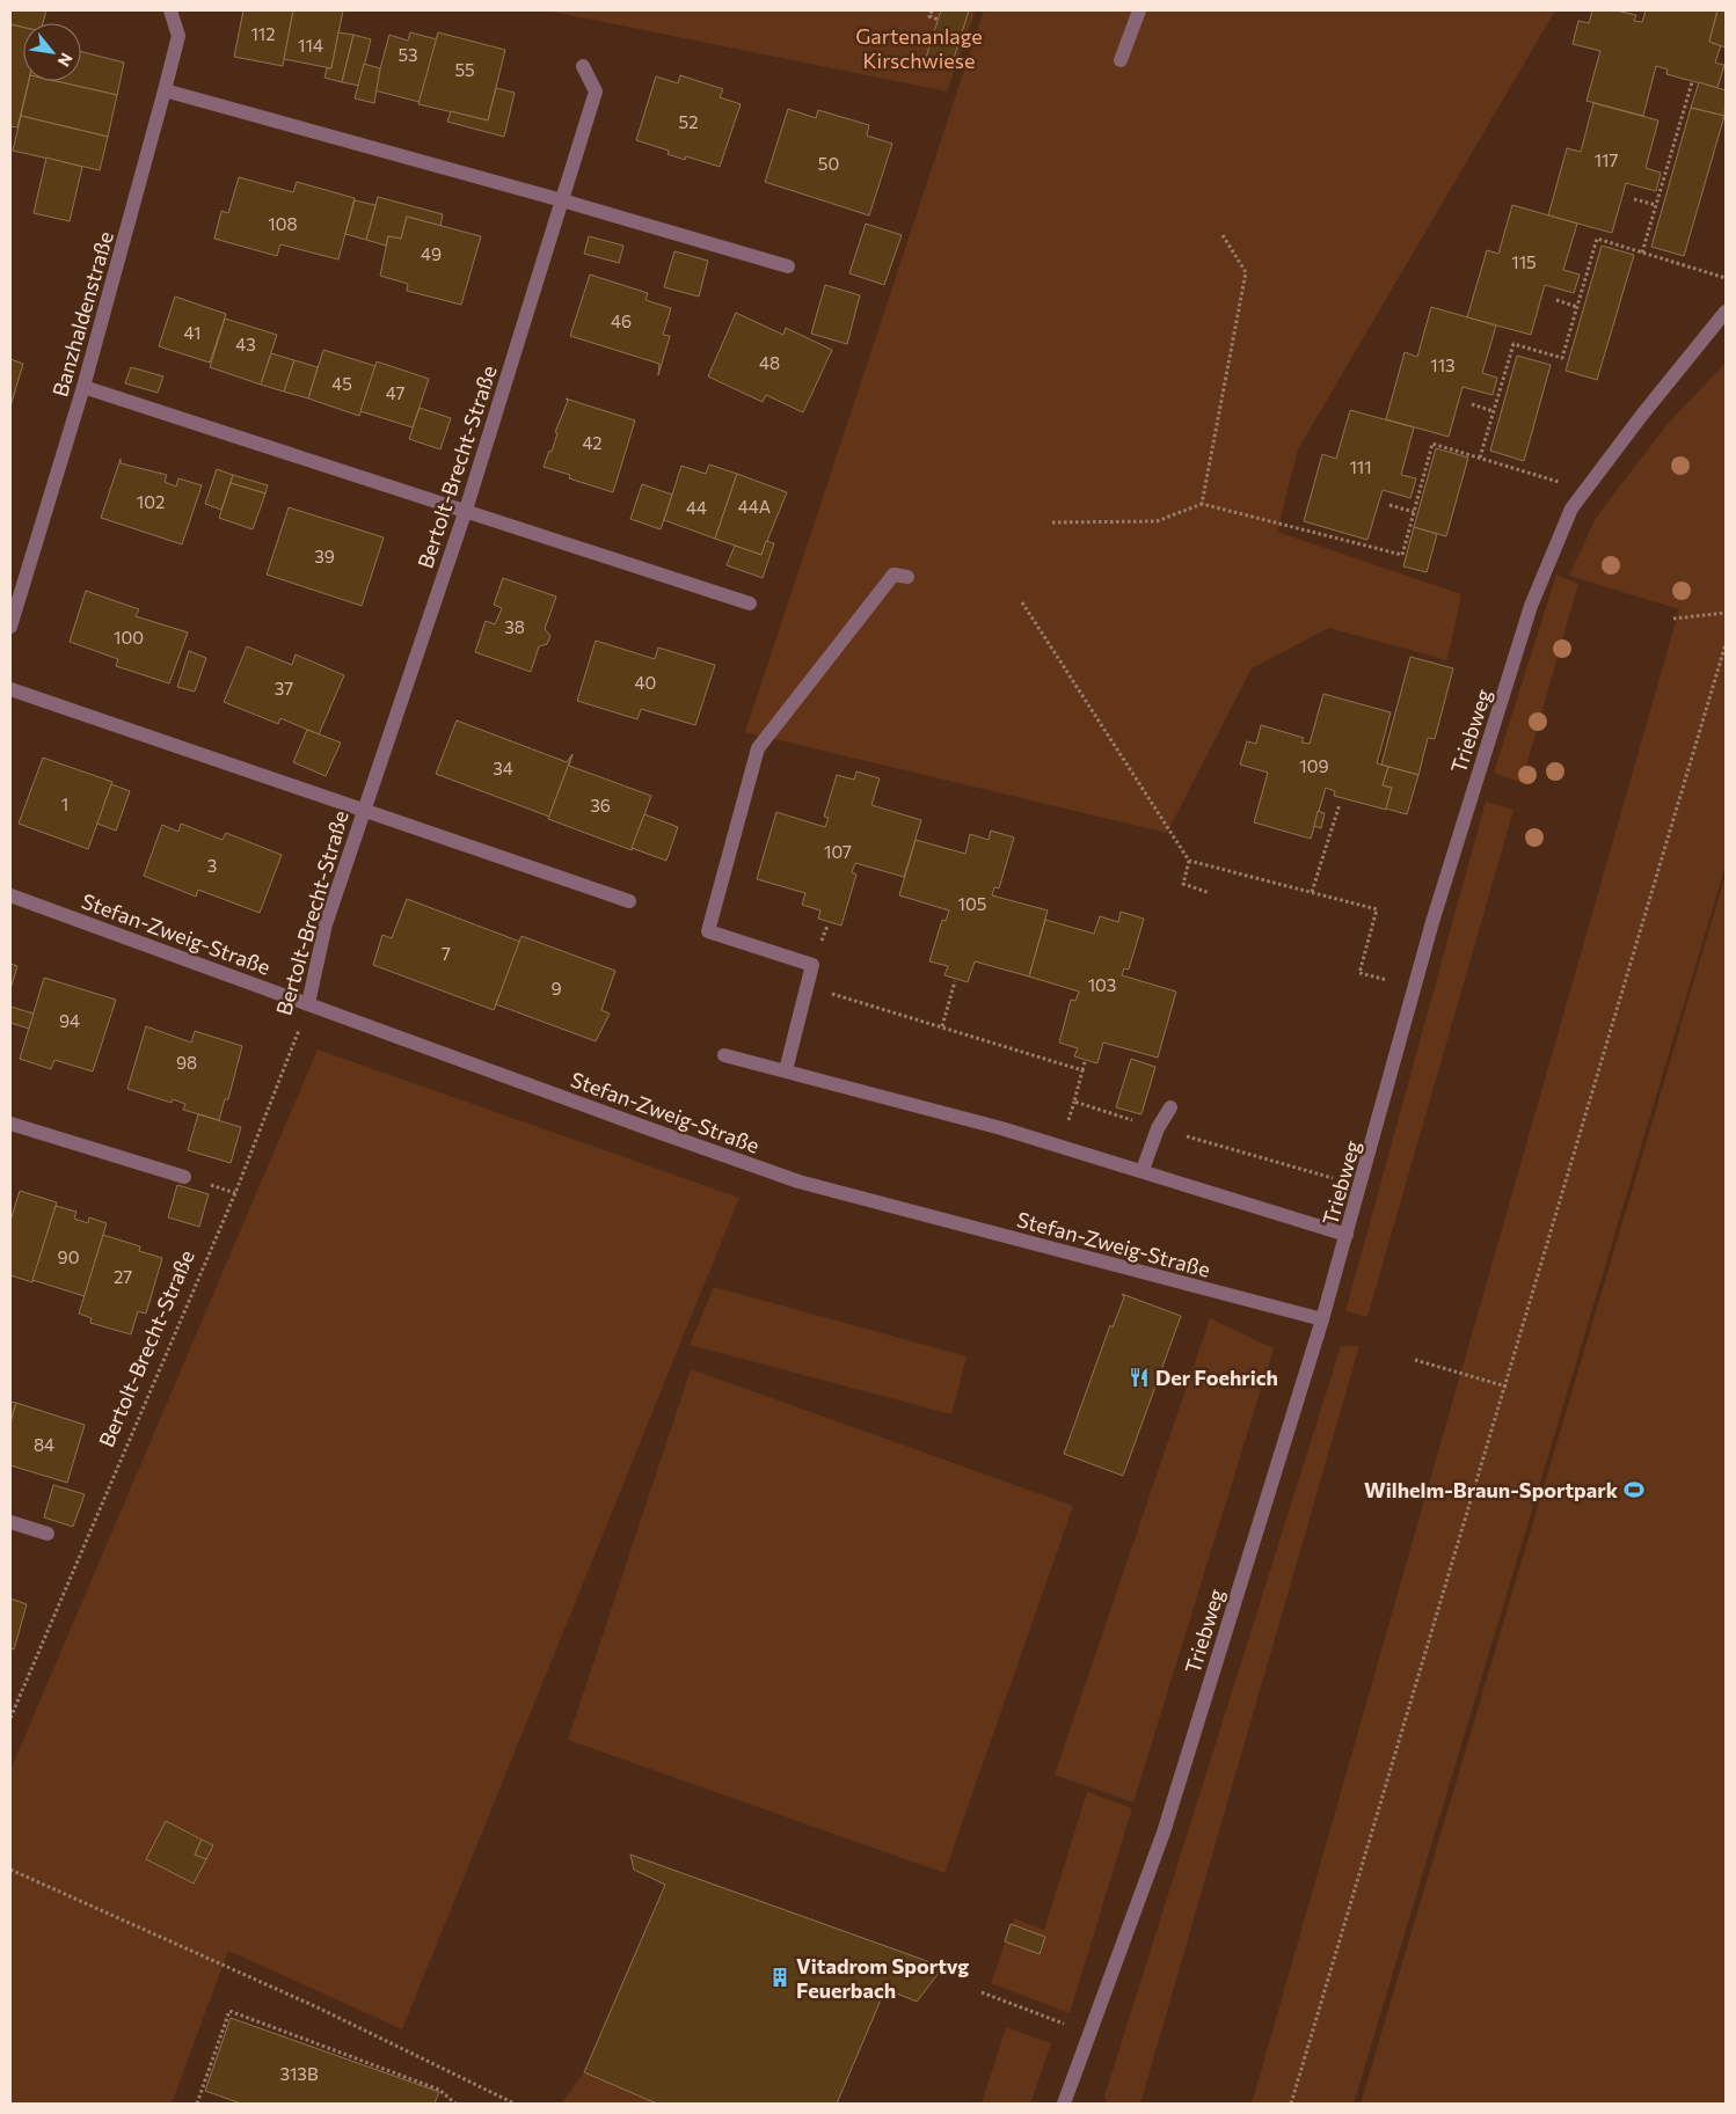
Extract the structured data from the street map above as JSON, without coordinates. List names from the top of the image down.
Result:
{
  "streets": {
    "street": [
      "Banzhaldenstraße",
      "Bertolt-Brecht-Straße",
      "Triebweg",
      "Stefan-Zweig-Straße"
    ]
  },
  "crossings": [
    ["Bertolt-Brecht-Straße", "Stefan-Zweig-Straße"],
    ["Triebweg", "Stefan-Zweig-Straße"]
  ],
  "parks": ["Gartenanlage Kirschwiese"],
  "places": {
    "restaurant": ["Der Foehrich"],
    "sports": ["Wilhelm-Braun-Sportpark"],
    "building": ["Vitadrom Sportvg Feuerbach"]
  },
  "house_numbers": [
    "112",
    "114",
    "53",
    "55",
    "52",
    "117",
    "50",
    "108",
    "49",
    "115",
    "46",
    "41",
    "43",
    "48",
    "113",
    "45",
    "47",
    "42",
    "111",
    "102",
    "44A",
    "44",
    "39",
    "38",
    "100",
    "40",
    "37",
    "109",
    "34",
    "1",
    "36",
    "107",
    "3",
    "105",
    "7",
    "103",
    "9",
    "94",
    "98",
    "90",
    "27",
    "84",
    "313B"
  ],
  "north": "bottom right"
}
